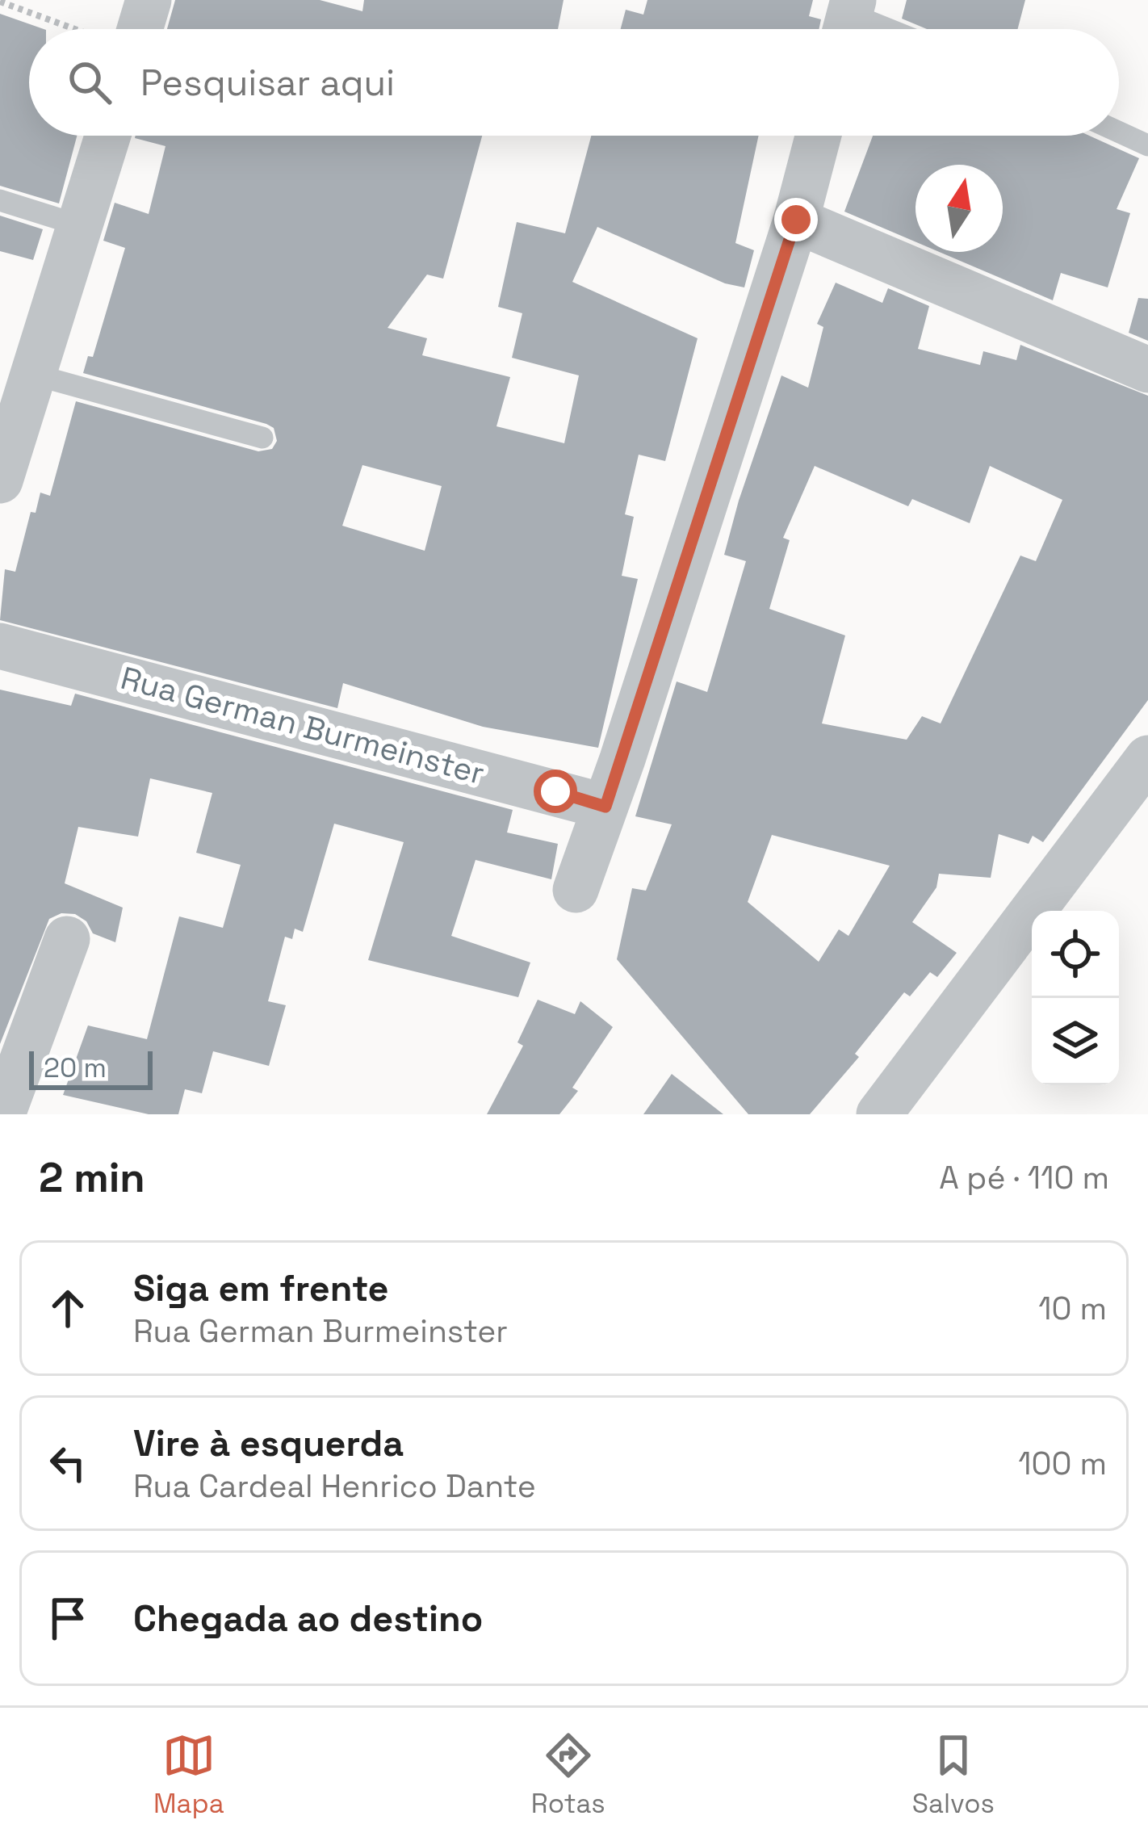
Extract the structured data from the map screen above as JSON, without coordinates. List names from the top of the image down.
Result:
{
  "streets": {
    "street": ["Rua German Burmeinster"]
  },
  "scale_bar": "20 m",
  "north": "top",
  "page": {
    "search": "Pesquisar aqui",
    "scale": "20 m",
    "heading": ["2 min", "A pé · 110 m"],
    "list": [
      ["Siga em frente", "Rua German Burmeinster", "10 m"],
      ["Vire à esquerda", "Rua Cardeal Henrico Dante", "100 m"],
      "Chegada ao destino"
    ],
    "nav": ["Mapa", "Rotas", "Salvos"]
  }
}
